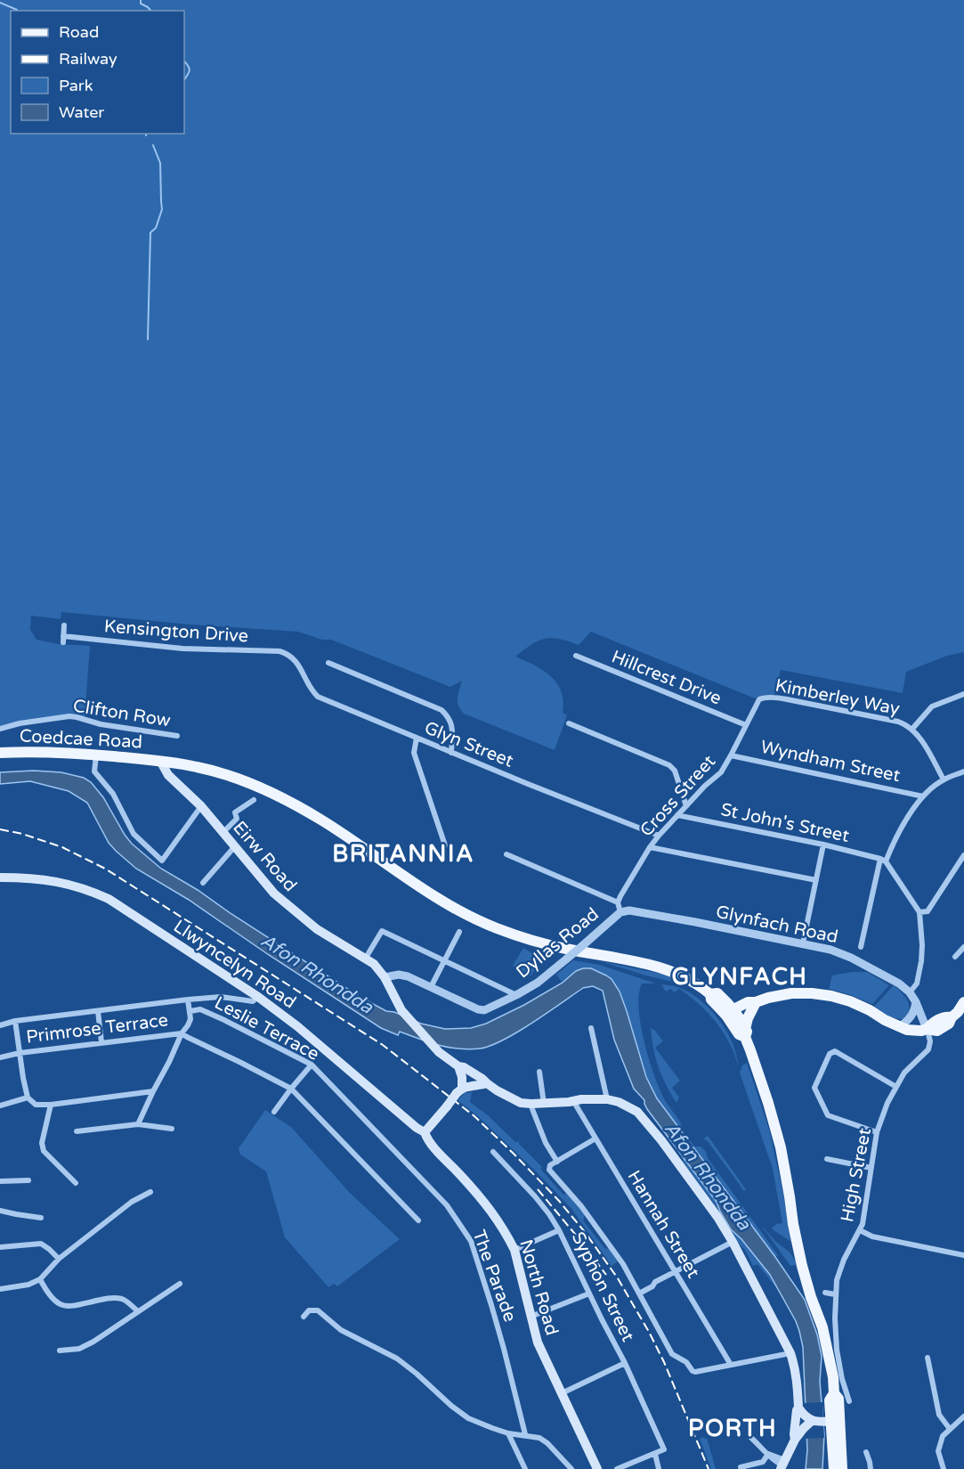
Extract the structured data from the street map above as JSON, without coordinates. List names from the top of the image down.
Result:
{
  "streets": {
    "main road": [
      "Coedcae Road",
      "Eirw Road",
      "Llwyncelyn Road",
      "North Road"
    ],
    "street": [
      "Kensington Drive",
      "Hillcrest Drive",
      "Kimberley Way",
      "Clifton Row",
      "Glyn Street",
      "Wyndham Street",
      "Cross Street",
      "St John's Street",
      "Glynfach Road",
      "Dyllas Road",
      "Primrose Terrace",
      "Leslie Terrace",
      "High Street",
      "Hannah Street",
      "The Parade",
      "Syphon Street"
    ]
  },
  "crossings": [
    ["Kensington Drive", "Glyn Street"],
    ["Hillcrest Drive", "Kimberley Way"],
    ["Kimberley Way", "Wyndham Street"],
    ["Kimberley Way", "Cross Street"],
    ["Coedcae Road", "Eirw Road"],
    ["Glyn Street", "Cross Street"],
    ["Wyndham Street", "Cross Street"],
    ["Cross Street", "St John's Street"],
    ["Eirw Road", "Hannah Street"],
    ["Glynfach Road", "Dyllas Road"],
    ["Glynfach Road", "High Street"],
    ["Llwyncelyn Road", "North Road"],
    ["Leslie Terrace", "The Parade"]
  ],
  "districts": ["BRITANNIA", "GLYNFACH", "PORTH"],
  "water": ["Afon Rhondda"],
  "legend": [
    "Road",
    "Railway",
    "Park",
    "Water"
  ]
}
